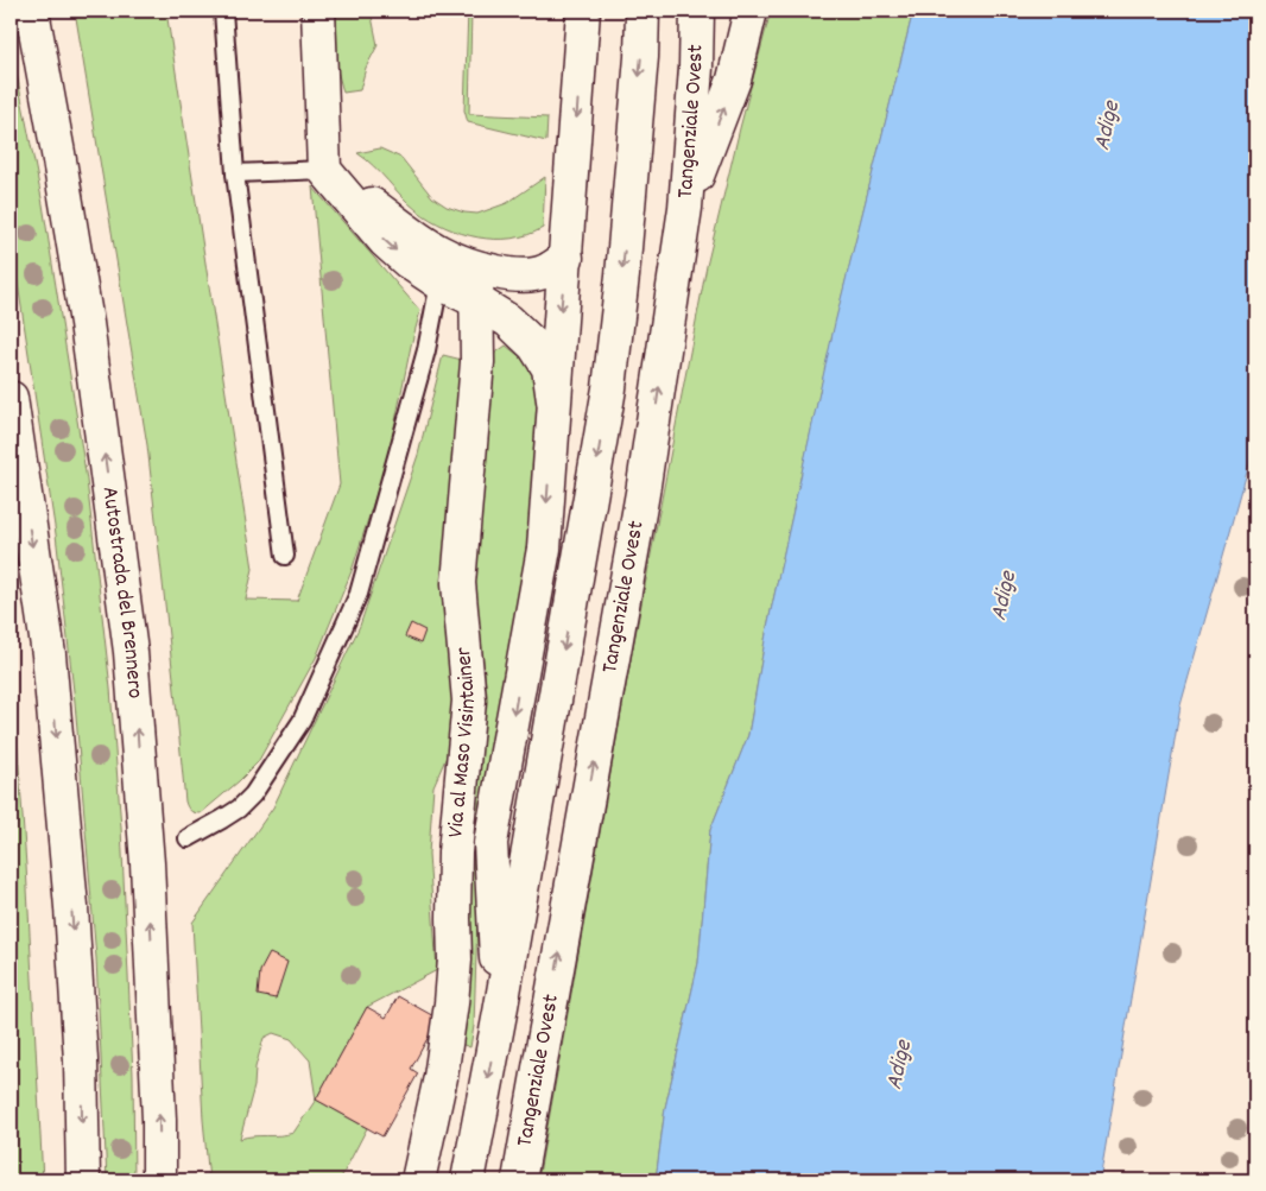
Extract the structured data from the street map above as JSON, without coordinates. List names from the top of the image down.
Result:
{
  "streets": {
    "main road": ["Tangenziale Ovest", "Autostrada del Brennero", "Via al Maso Visintainer"]
  },
  "water": ["Adige"]
}
